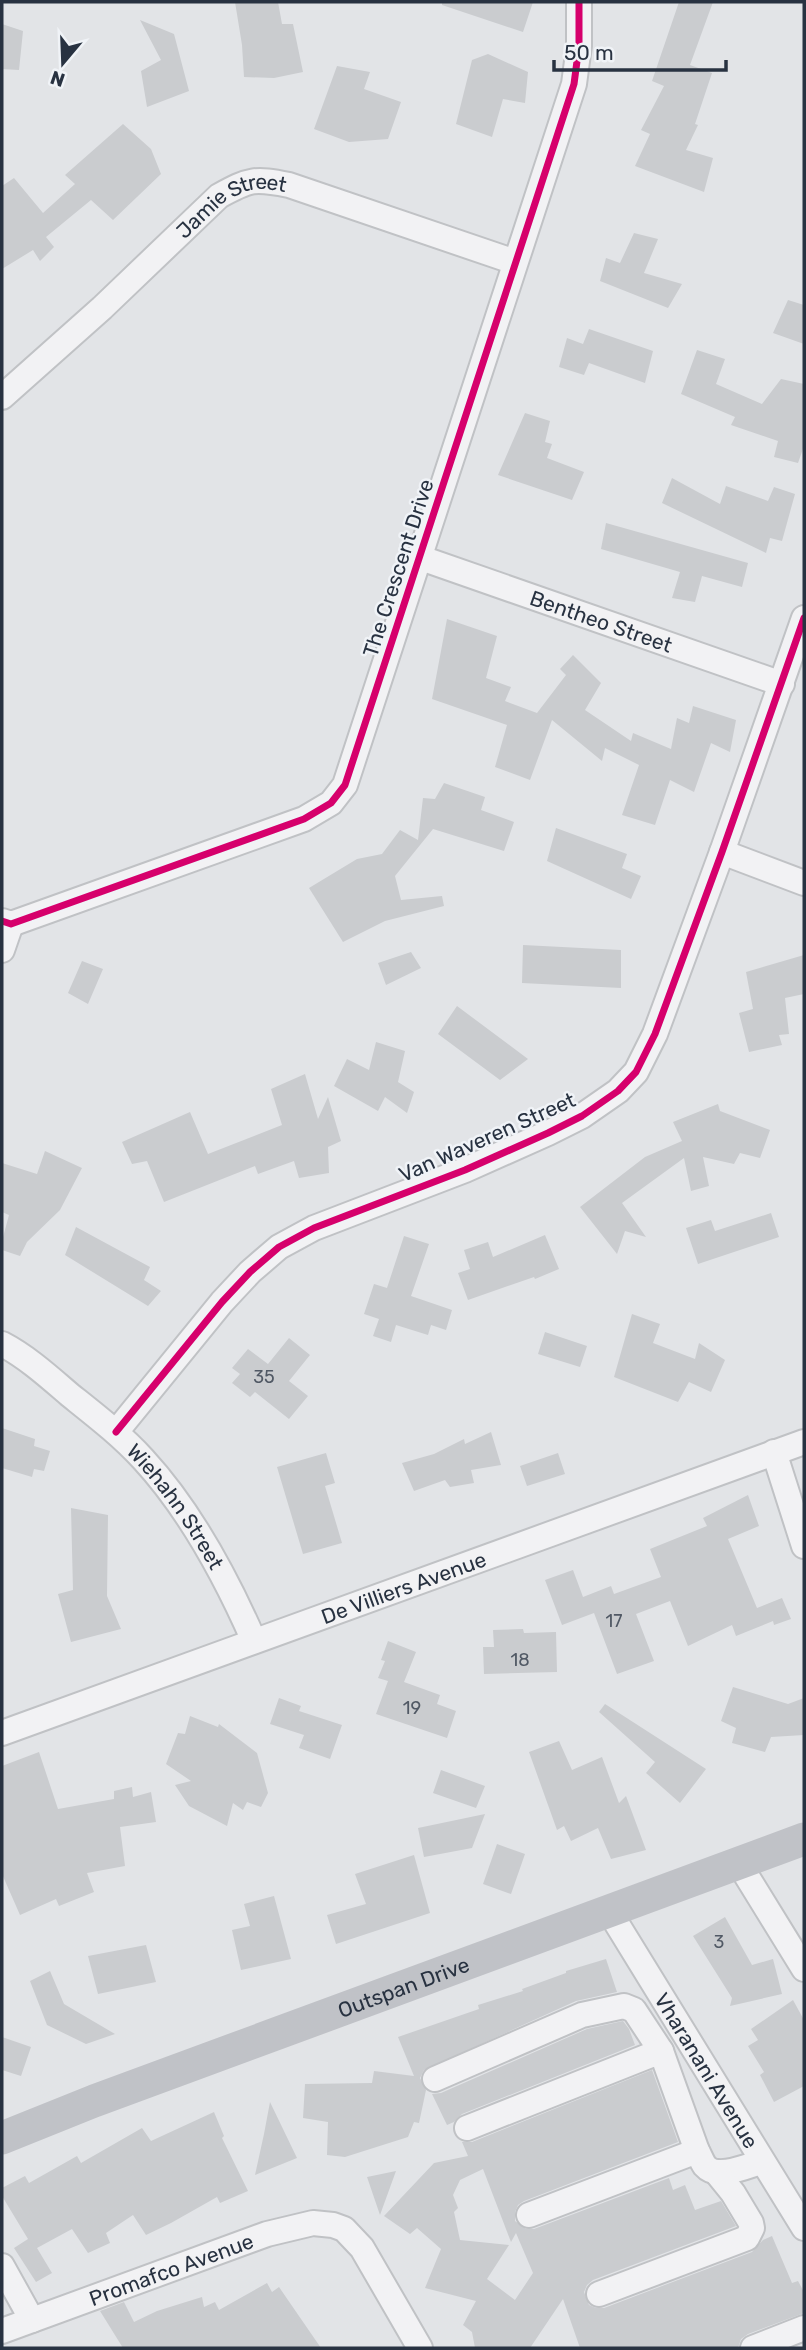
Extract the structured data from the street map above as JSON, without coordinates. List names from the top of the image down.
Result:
{
  "streets": {
    "street": [
      "Jamie Street",
      "The Crescent Drive",
      "Bentheo Street",
      "Van Waveren Street",
      "Wiehahn Street",
      "De Villiers Avenue",
      "Outspan Drive",
      "Vharanani Avenue",
      "Promafco Avenue"
    ]
  },
  "crossings": [
    ["Jamie Street", "The Crescent Drive"],
    ["The Crescent Drive", "Bentheo Street"],
    ["Bentheo Street", "Van Waveren Street"],
    ["Van Waveren Street", "Wiehahn Street"],
    ["Wiehahn Street", "De Villiers Avenue"],
    ["Outspan Drive", "Vharanani Avenue"]
  ],
  "house_numbers": [
    "35",
    "17",
    "18",
    "19",
    "3"
  ],
  "scale_bar": "50 m",
  "north": "bottom"
}
